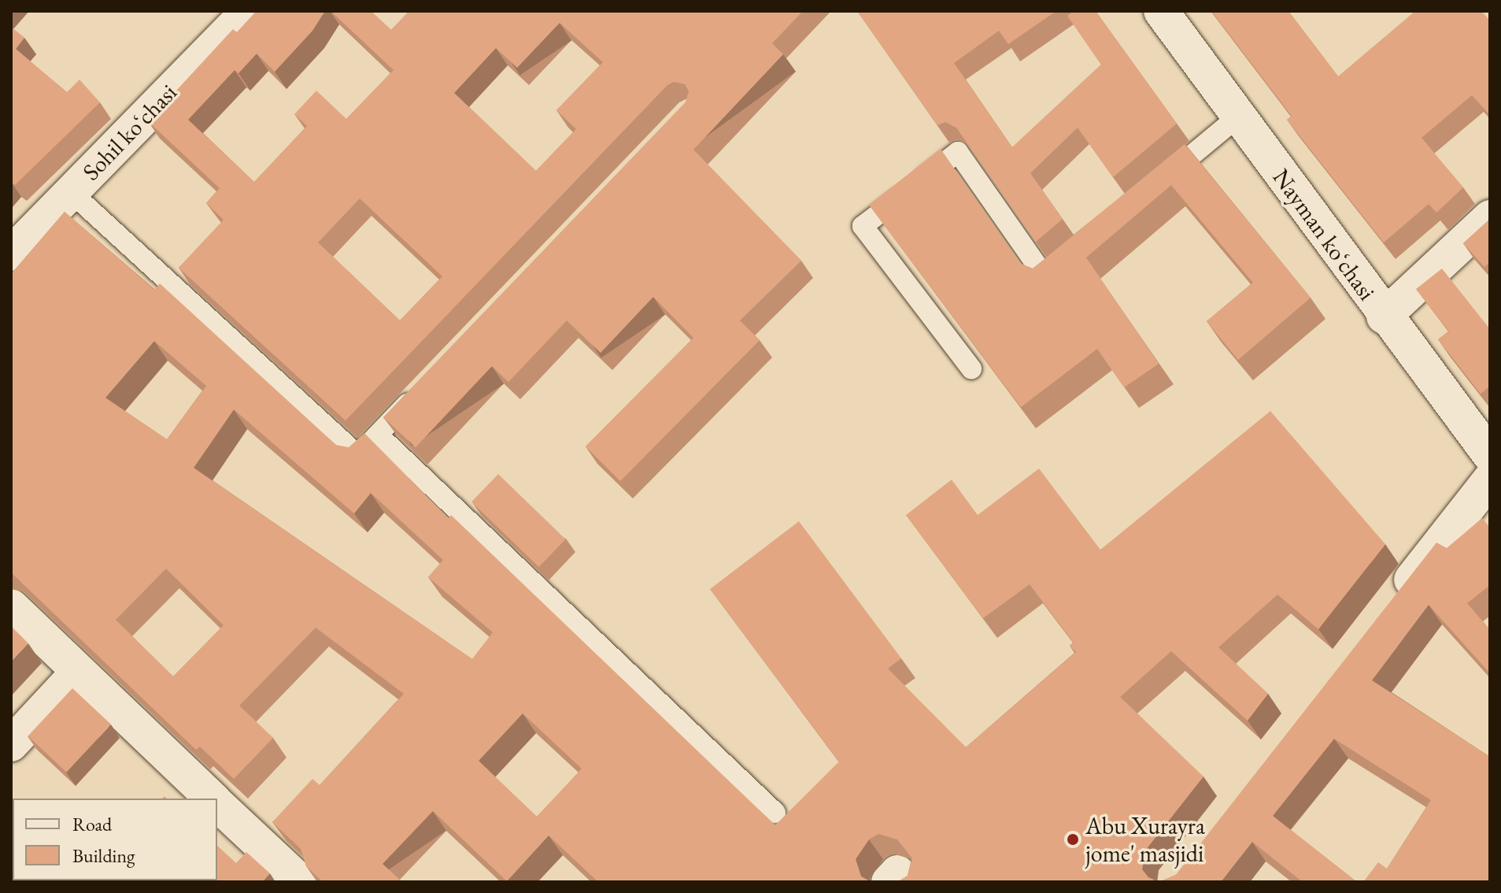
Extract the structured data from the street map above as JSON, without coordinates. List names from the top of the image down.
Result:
{
  "streets": {
    "street": ["Sohil koʻchasi", "Nayman koʻchasi"]
  },
  "places": ["Abu Xurayra jome' masjidi"],
  "legend": ["Road", "Building"]
}
